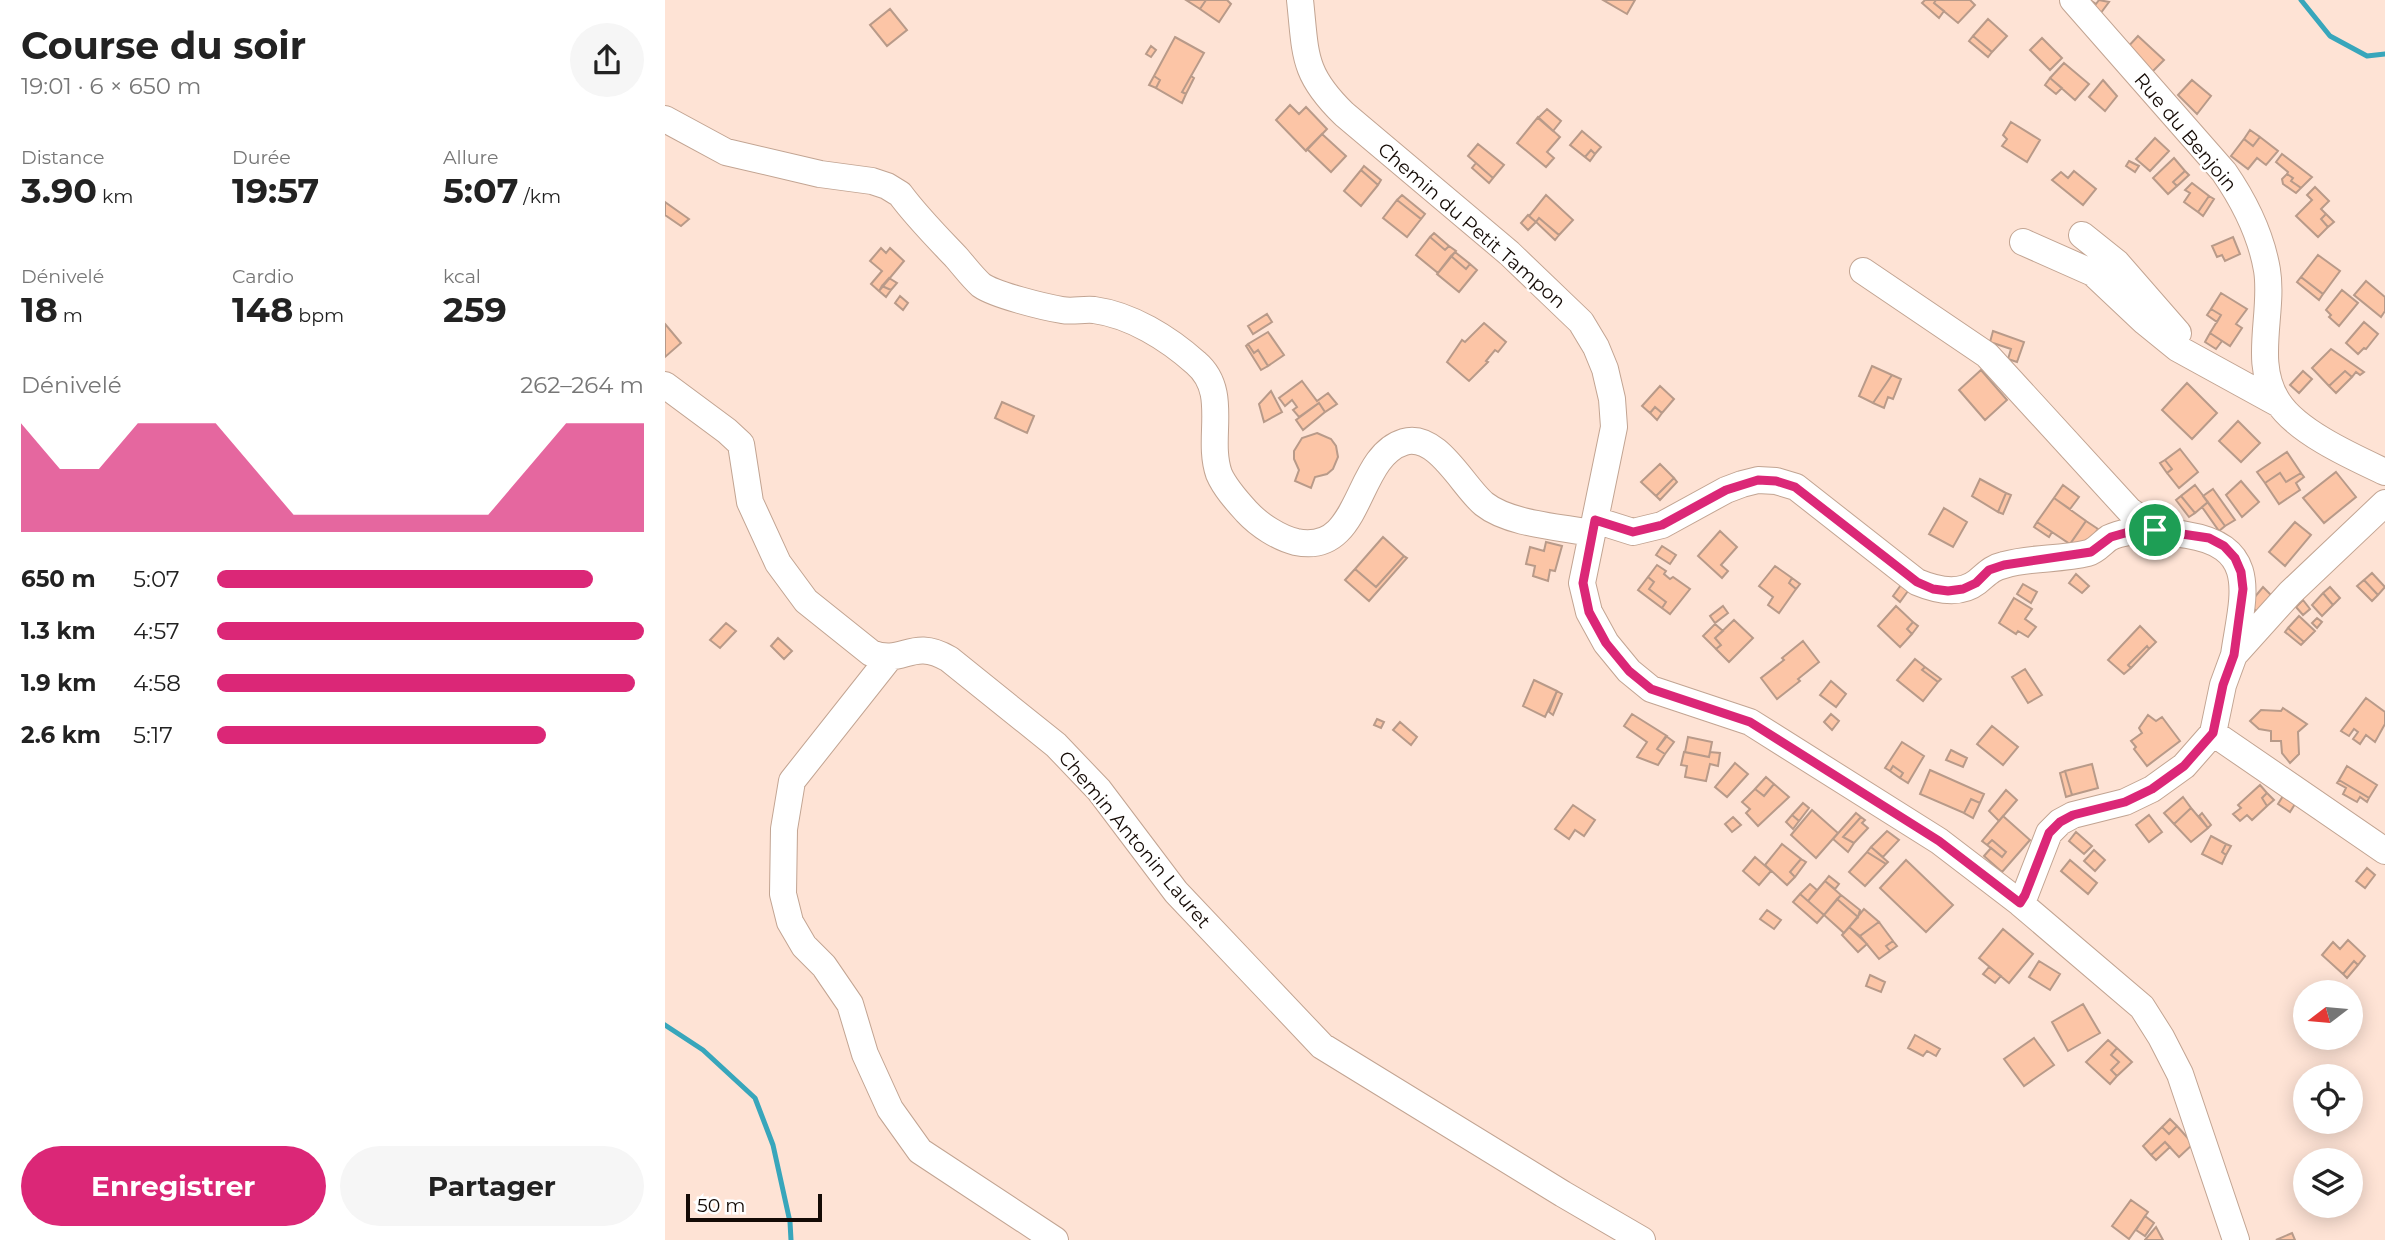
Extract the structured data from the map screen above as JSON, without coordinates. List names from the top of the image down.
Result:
{
  "streets": {
    "street": ["Rue du Benjoin", "Chemin du Petit Tampon", "Chemin Antonin Lauret"]
  },
  "scale_bar": "50 m",
  "north": "left",
  "page": {
    "heading": ["Course du soir", "19:01 · 6 × 650 m"],
    "stats": [
      ["Distance", "3.90 km"],
      ["Durée", "19:57"],
      ["Allure", "5:07 /km"],
      ["Dénivelé", "18 m"],
      ["Cardio", "148 bpm"],
      ["kcal", "259"]
    ],
    "chart": ["Dénivelé", "262–264 m"],
    "list": [
      {
        "name": "650 m",
        "note": "5:07"
      },
      {
        "name": "1.3 km",
        "note": "4:57"
      },
      {
        "name": "1.9 km",
        "note": "4:58"
      },
      {
        "name": "2.6 km",
        "note": "5:17"
      }
    ],
    "buttons": ["Enregistrer", "Partager"],
    "scale": "50 m"
  }
}
